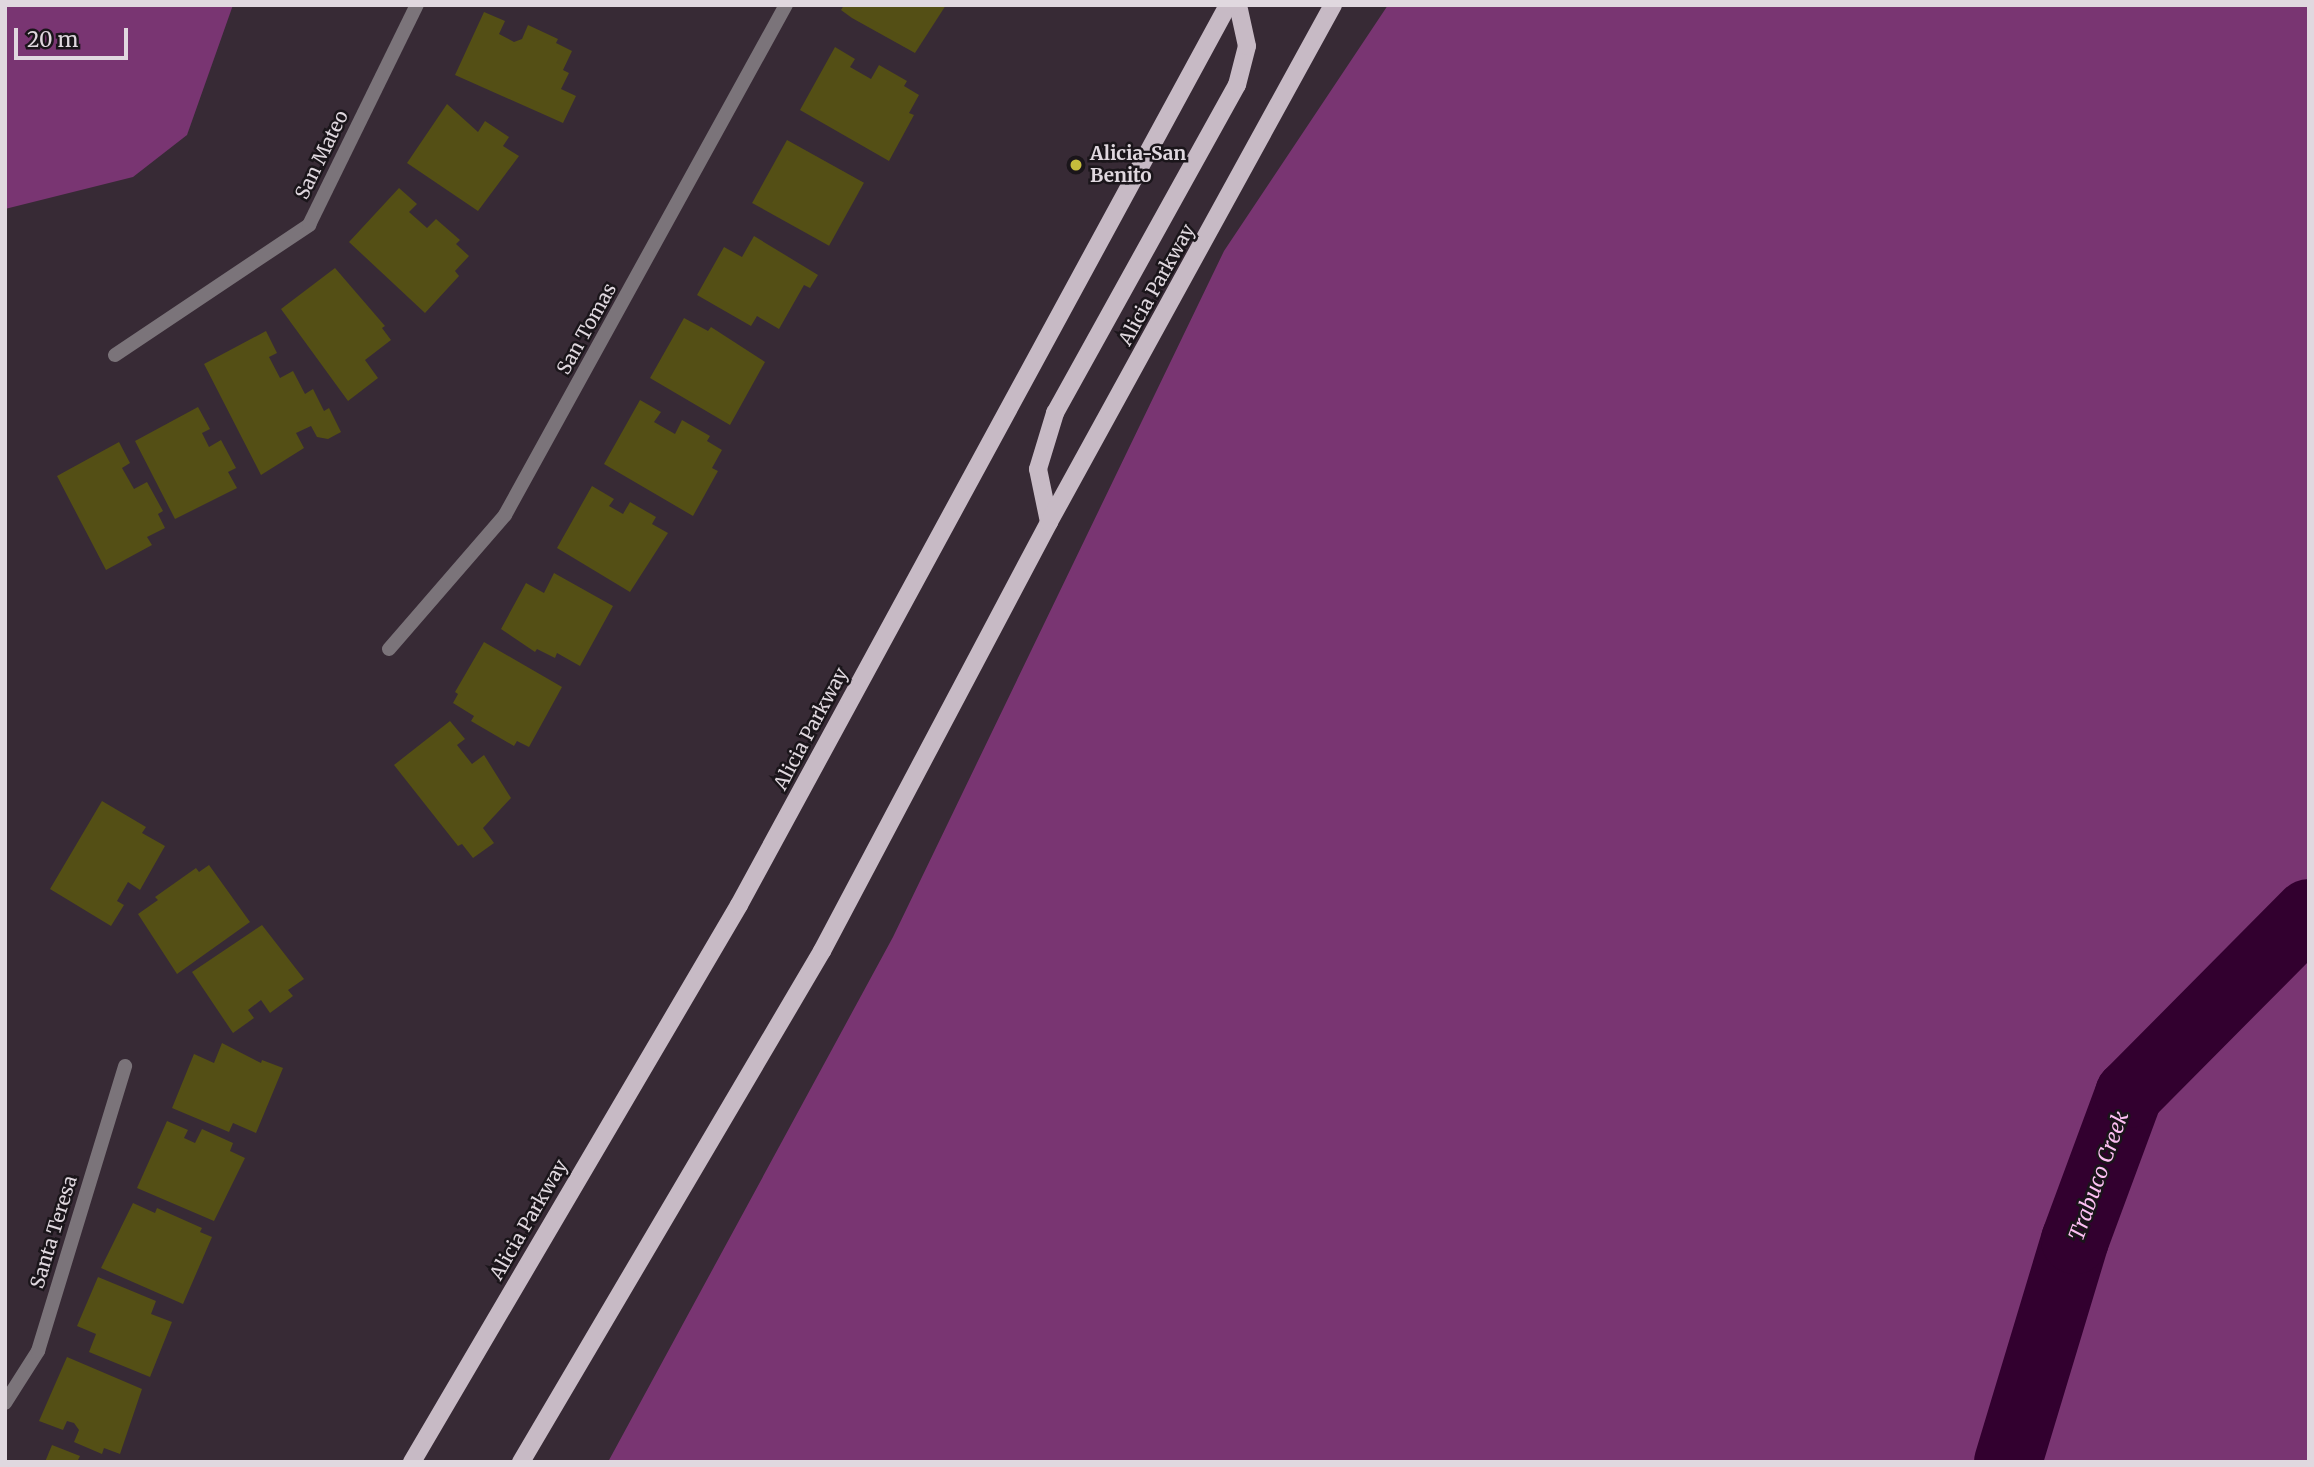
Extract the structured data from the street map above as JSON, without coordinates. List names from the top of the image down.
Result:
{
  "streets": {
    "main road": ["Alicia Parkway"],
    "street": ["San Mateo", "San Tomas", "Santa Teresa"]
  },
  "water": ["Trabuco Creek"],
  "places": ["Alicia-San Benito"],
  "scale_bar": "20 m"
}
